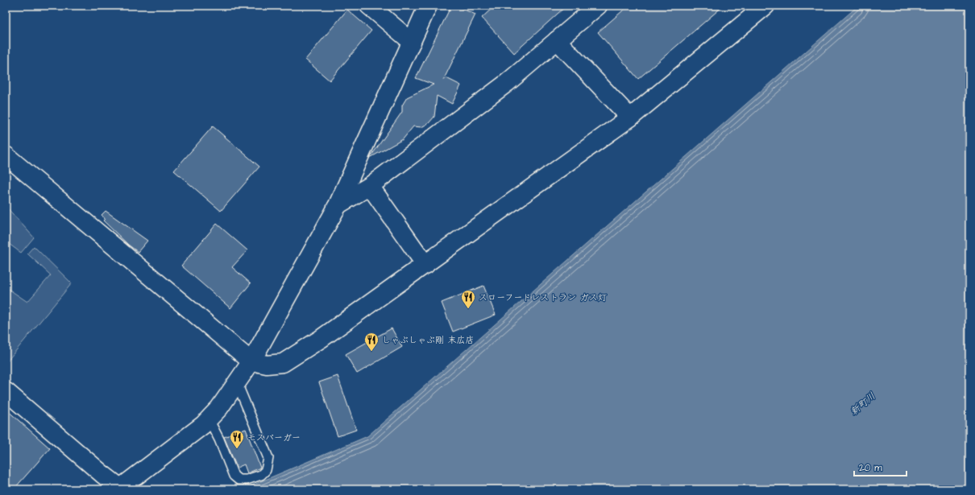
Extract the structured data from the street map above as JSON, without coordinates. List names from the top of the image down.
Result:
{
  "water": ["新町川"],
  "places": {
    "restaurant": ["スローフードレストラン ガス灯", "しゃぶしゃぶ剛 末広店", "モスバーガー"]
  },
  "scale_bar": "20 m"
}
